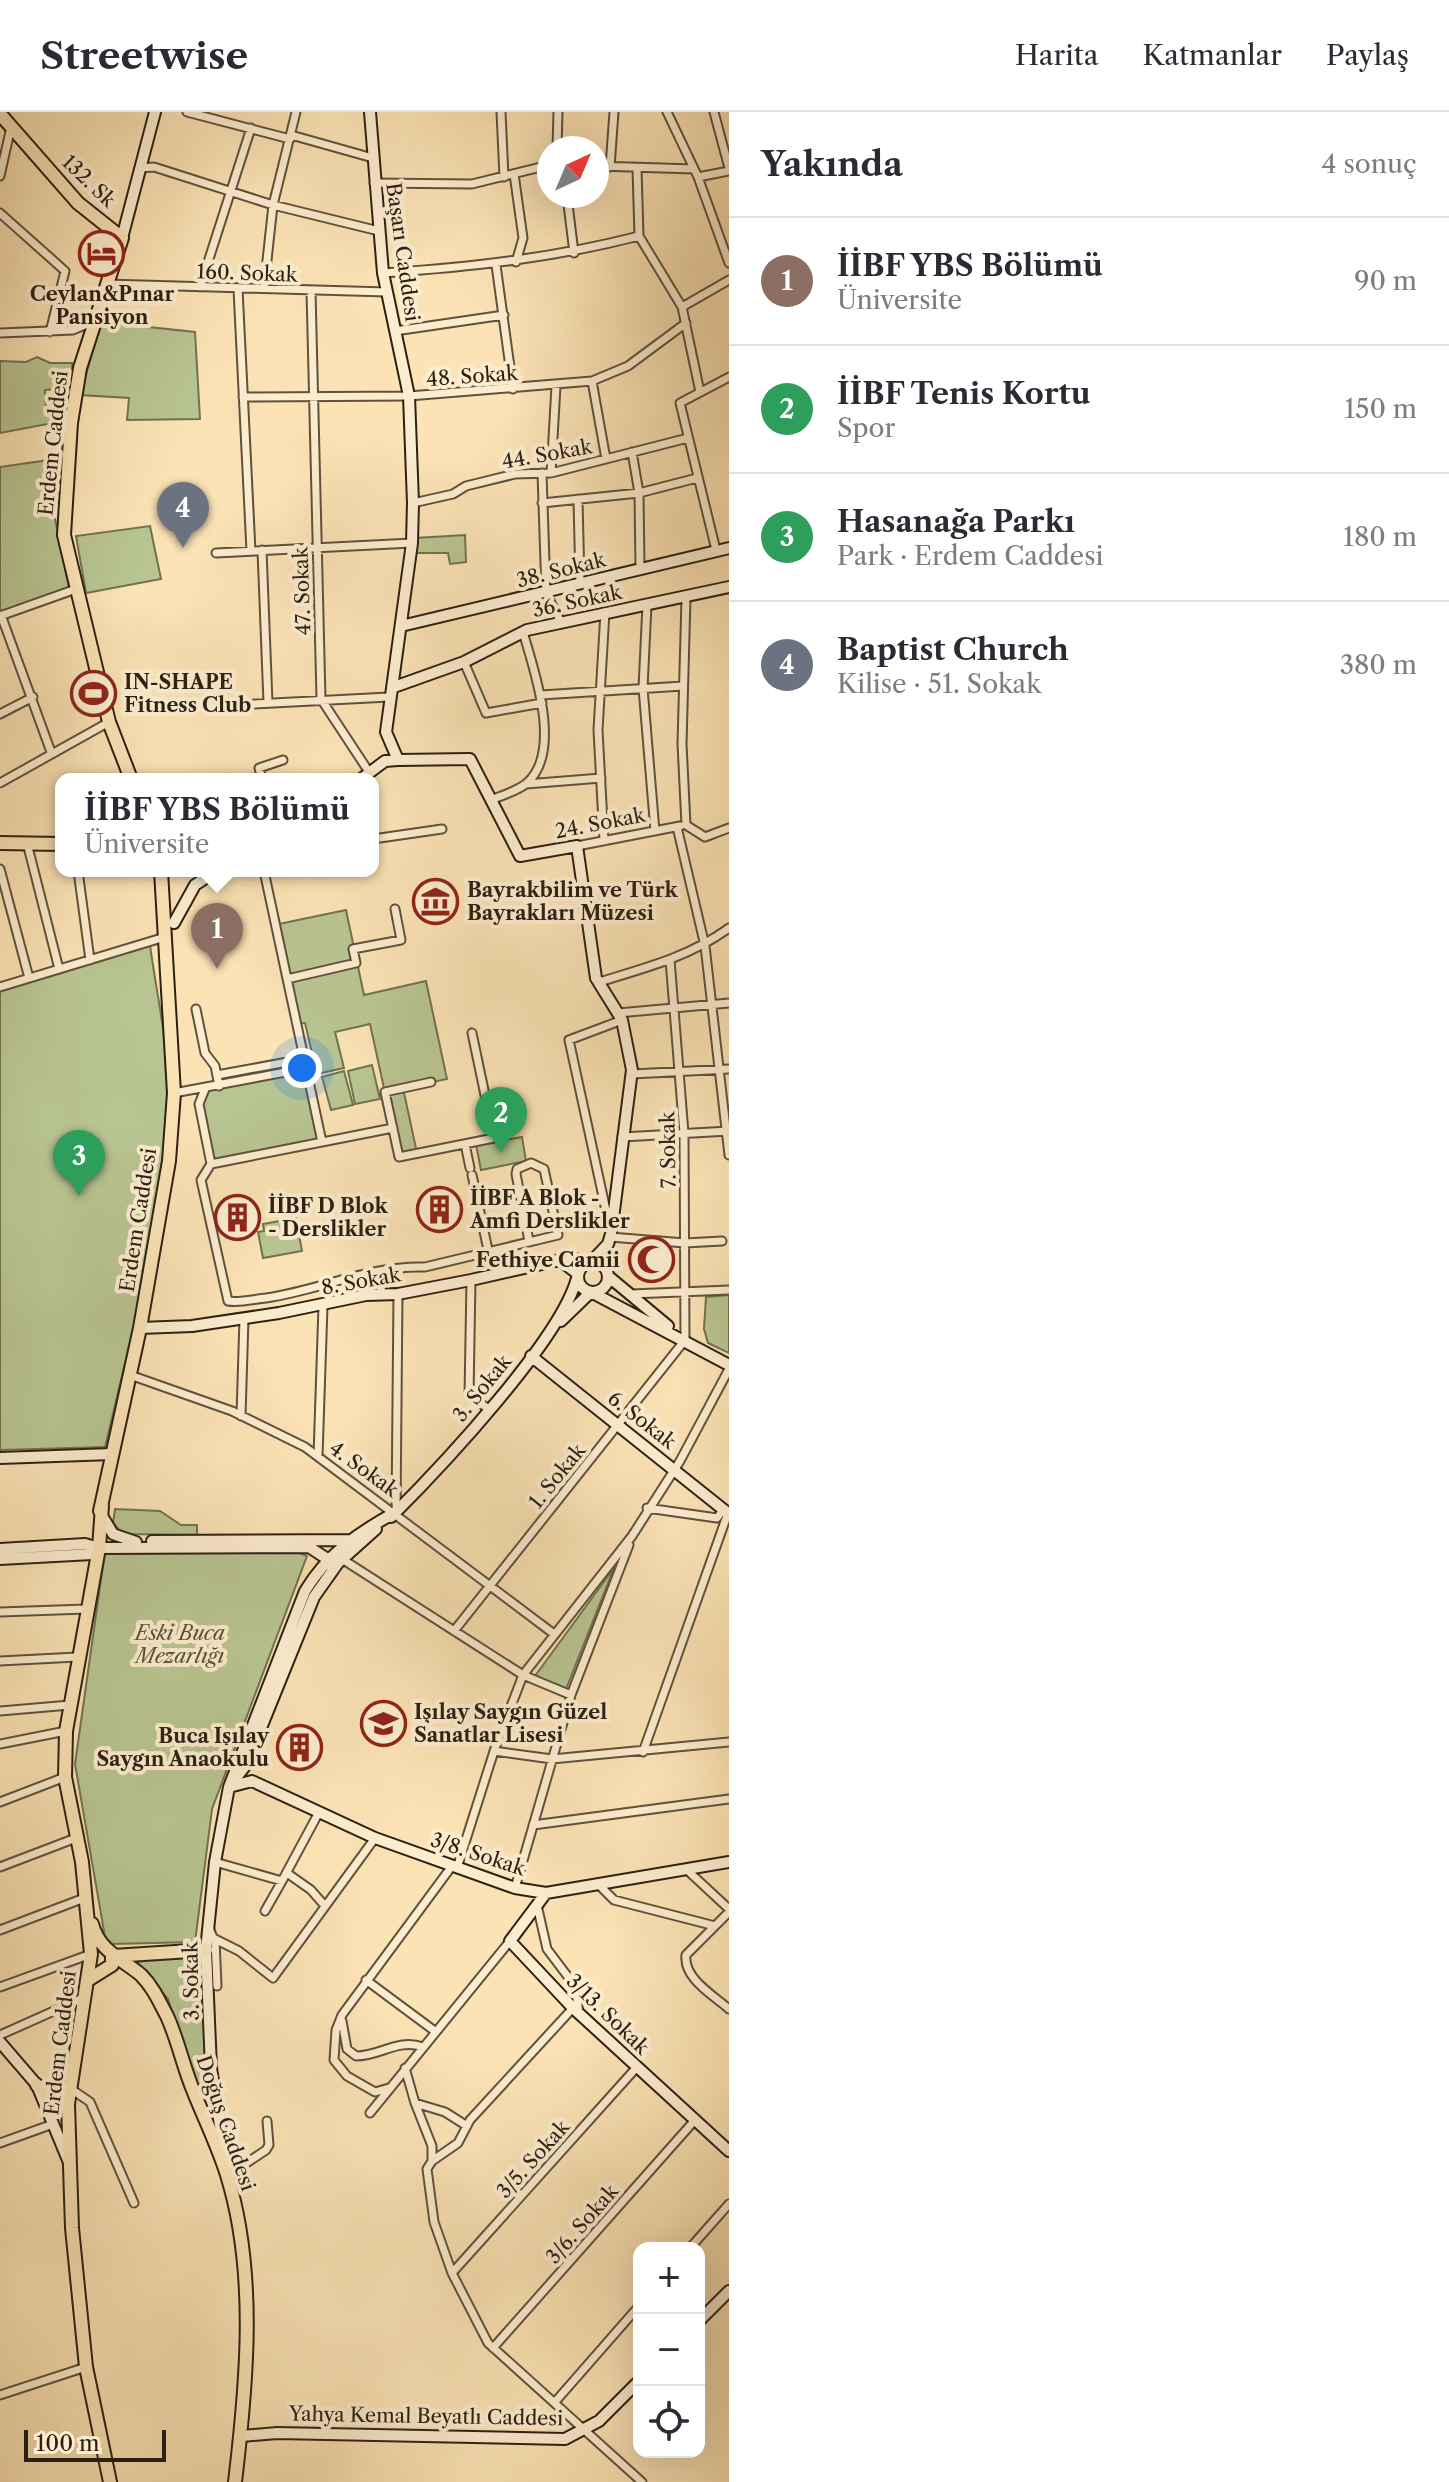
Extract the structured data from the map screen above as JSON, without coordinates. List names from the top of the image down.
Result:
{
  "streets": {
    "main road": [
      "132. Sk",
      "Başarı Caddesi",
      "Erdem Caddesi",
      "38. Sokak",
      "36. Sokak",
      "24. Sokak",
      "8. Sokak",
      "3. Sokak",
      "6. Sokak",
      "3/8. Sokak",
      "3/13. Sokak",
      "Doğuş Caddesi",
      "Yahya Kemal Beyatlı Caddesi"
    ],
    "street": [
      "160. Sokak",
      "48. Sokak",
      "44. Sokak",
      "47. Sokak",
      "7. Sokak",
      "4. Sokak",
      "1. Sokak",
      "3/5. Sokak",
      "3/6. Sokak"
    ]
  },
  "crossings": [
    ["132. Sk", "Erdem Caddesi"],
    ["Başarı Caddesi", "160. Sokak"],
    ["Başarı Caddesi", "48. Sokak"],
    ["Başarı Caddesi", "44. Sokak"],
    ["Başarı Caddesi", "38. Sokak"],
    ["Başarı Caddesi", "36. Sokak"],
    ["160. Sokak", "Erdem Caddesi"],
    ["160. Sokak", "47. Sokak"],
    ["48. Sokak", "47. Sokak"],
    ["Erdem Caddesi", "8. Sokak"],
    ["Erdem Caddesi", "4. Sokak"],
    ["Erdem Caddesi", "Doğuş Caddesi"],
    ["7. Sokak", "1. Sokak"],
    ["8. Sokak", "3. Sokak"],
    ["3. Sokak", "6. Sokak"],
    ["3. Sokak", "4. Sokak"],
    ["3. Sokak", "3/8. Sokak"],
    ["3. Sokak", "Doğuş Caddesi"],
    ["6. Sokak", "1. Sokak"],
    ["4. Sokak", "1. Sokak"],
    ["3/13. Sokak", "3/5. Sokak"],
    ["3/13. Sokak", "3/6. Sokak"],
    ["Doğuş Caddesi", "Yahya Kemal Beyatlı Caddesi"]
  ],
  "parks": ["Eski Buca Mezarlığı"],
  "places": {
    "hotel": ["Ceylan&Pınar Pansiyon"],
    "sports": ["IN-SHAPE Fitness Club"],
    "museum": ["Bayrakbilim ve Türk Bayrakları Müzesi"],
    "building": ["İİBF A Blok - Amfi Derslikler", "İİBF D Blok - Derslikler", "Buca Işılay Saygın Anaokulu"],
    "mosque": ["Fethiye Camii"],
    "school or university": ["Işılay Saygın Güzel Sanatlar Lisesi"]
  },
  "scale_bar": "100 m",
  "north": "top right",
  "page": {
    "header": "Streetwise",
    "nav": ["Harita", "Katmanlar", "Paylaş"],
    "heading": ["Yakında", "4 sonuç"],
    "list": [
      {
        "mark": "1",
        "name": "İİBF YBS Bölümü",
        "note": "Üniversite",
        "value": "90 m"
      },
      {
        "mark": "2",
        "name": "İİBF Tenis Kortu",
        "note": "Spor",
        "value": "150 m"
      },
      {
        "mark": "3",
        "name": "Hasanağa Parkı",
        "note": "Park · Erdem Caddesi",
        "value": "180 m"
      },
      {
        "mark": "4",
        "name": "Baptist Church",
        "note": "Kilise · 51. Sokak",
        "value": "380 m"
      }
    ],
    "pins": [
      "4",
      "1",
      "2",
      "3"
    ],
    "popup": ["İİBF YBS Bölümü", "Üniversite"],
    "map_buttons": ["+", "−"],
    "scale": "100 m"
  }
}
